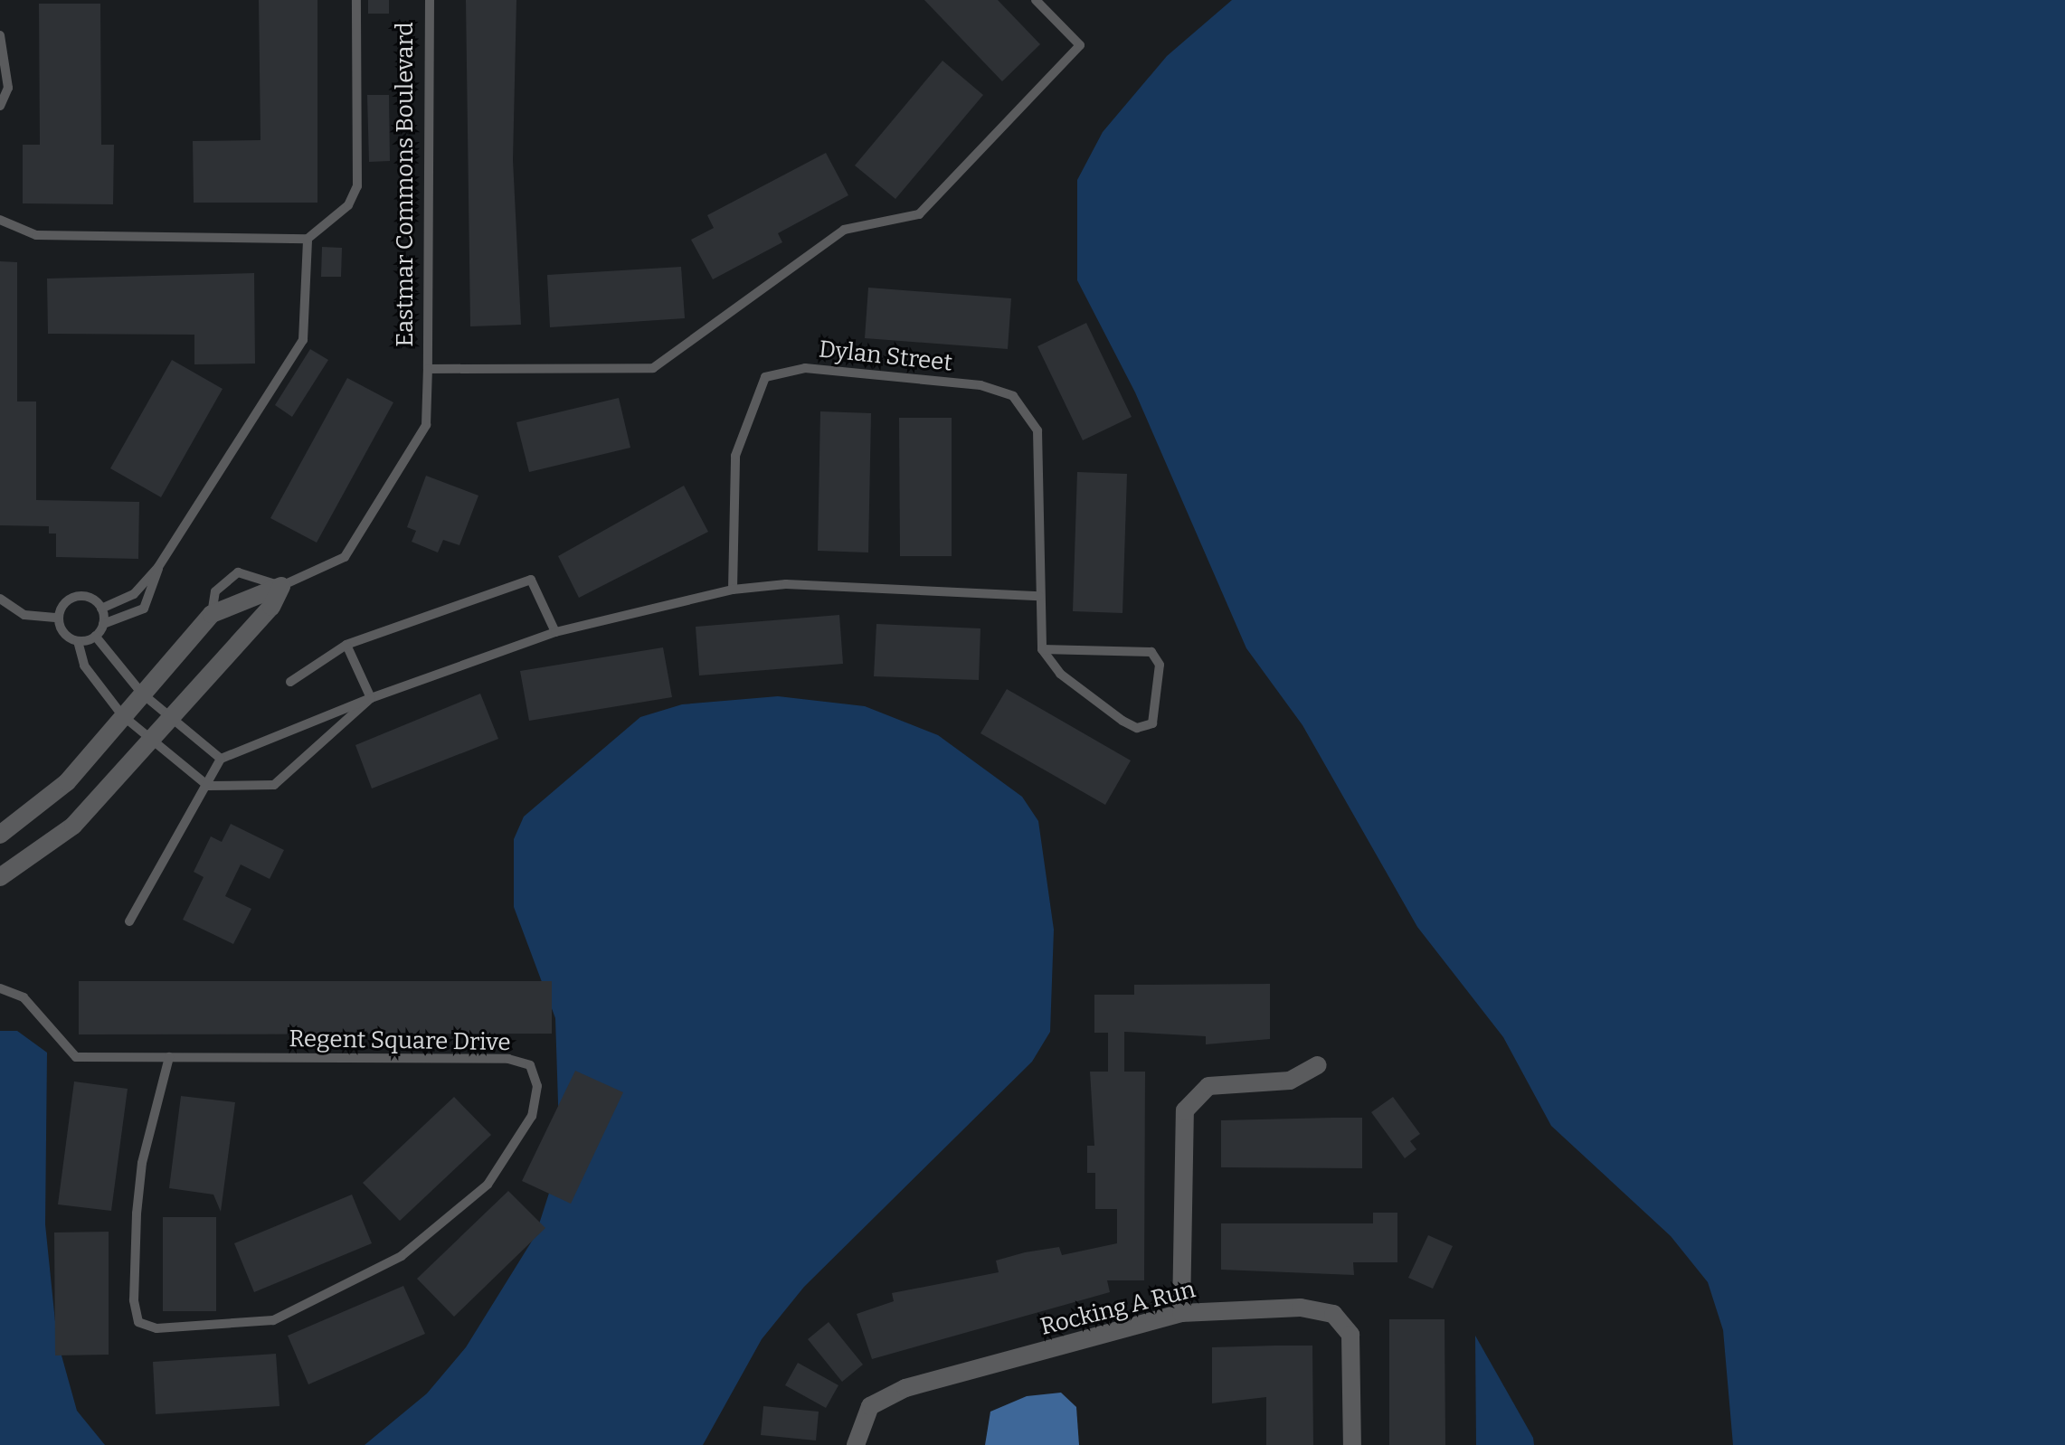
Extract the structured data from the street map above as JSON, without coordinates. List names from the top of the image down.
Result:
{
  "streets": {
    "street": ["Eastmar Commons Boulevard", "Rocking A Run"],
    "lane": ["Dylan Street", "Regent Square Drive"]
  }
}
